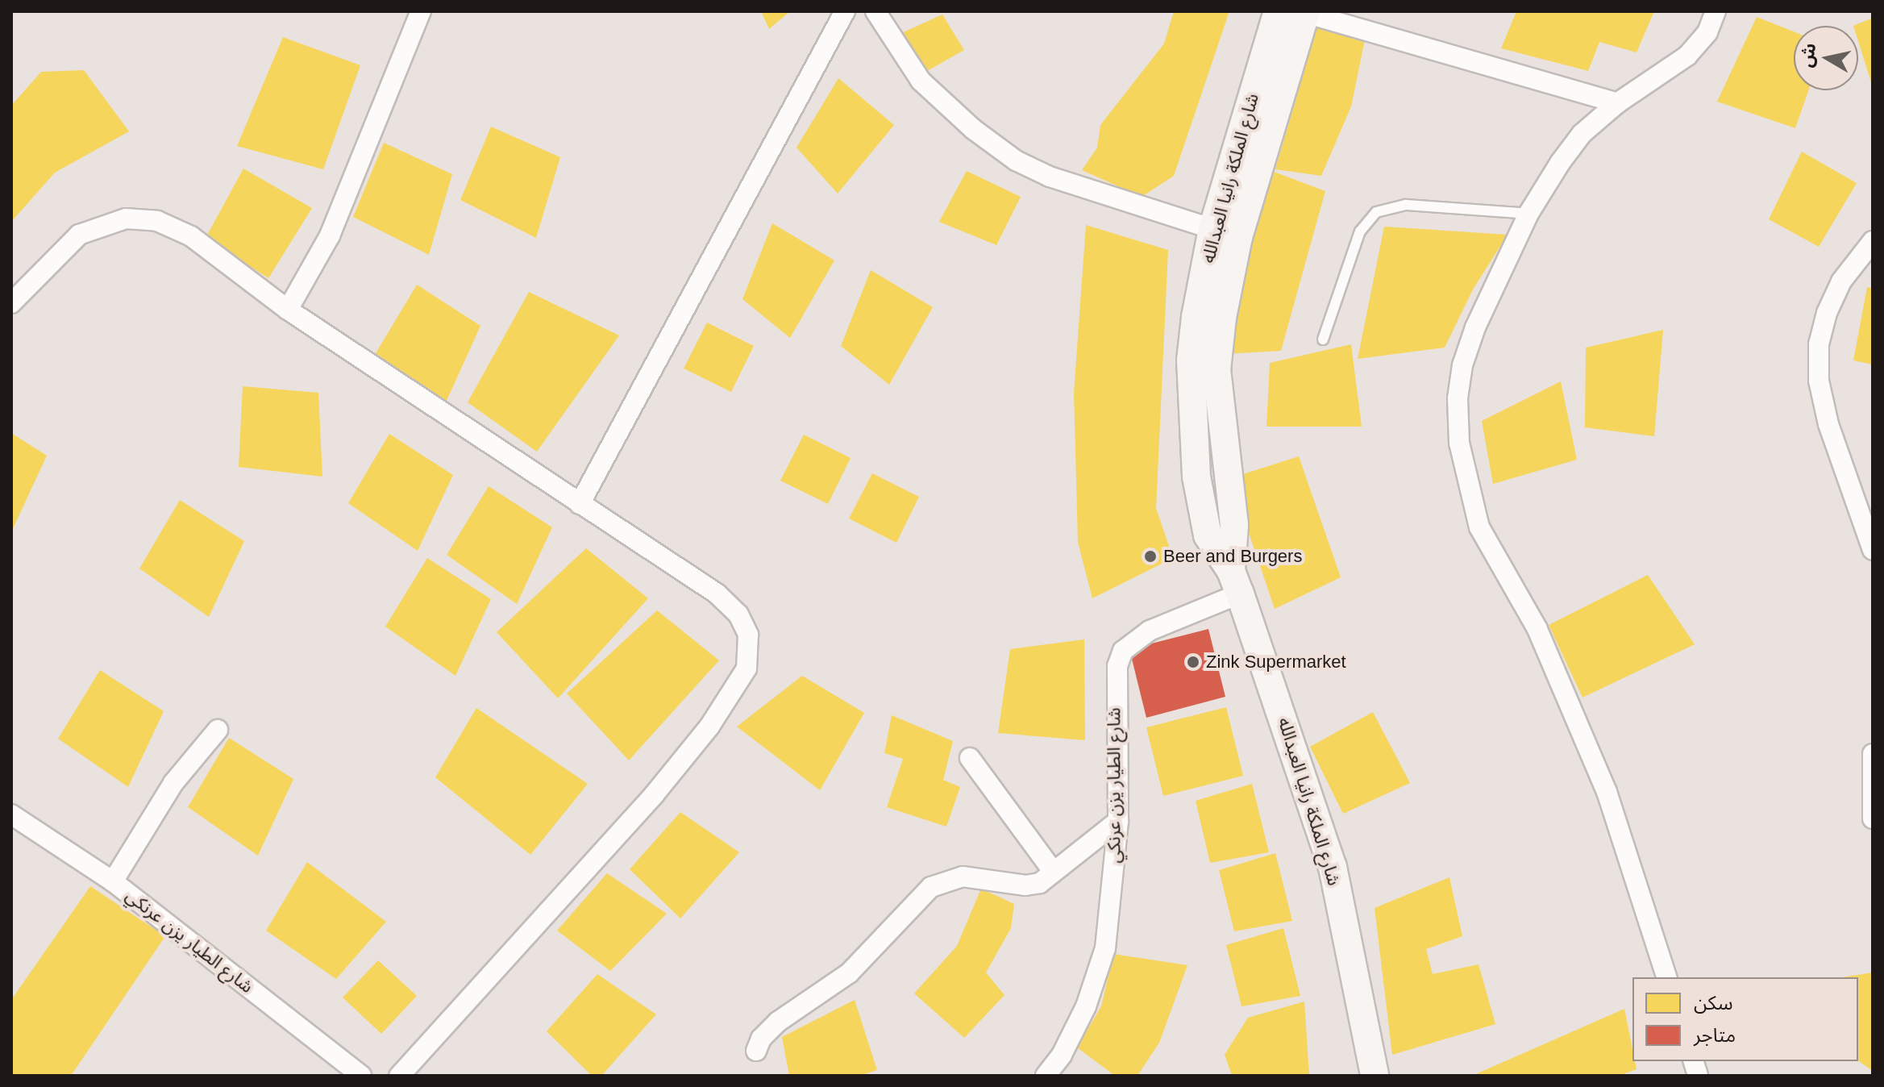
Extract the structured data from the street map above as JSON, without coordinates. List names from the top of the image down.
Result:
{
  "streets": {
    "main road": ["شارع الملكة رانيا العبدالله"],
    "street": ["شارع الطيار يزن عرنكي"]
  },
  "crossings": [
    ["شارع الملكة رانيا العبدالله", "شارع الطيار يزن عرنكي"]
  ],
  "places": ["Beer and Burgers", "Zink Supermarket"],
  "legend": ["سكن", "متاجر"],
  "north": "left"
}
